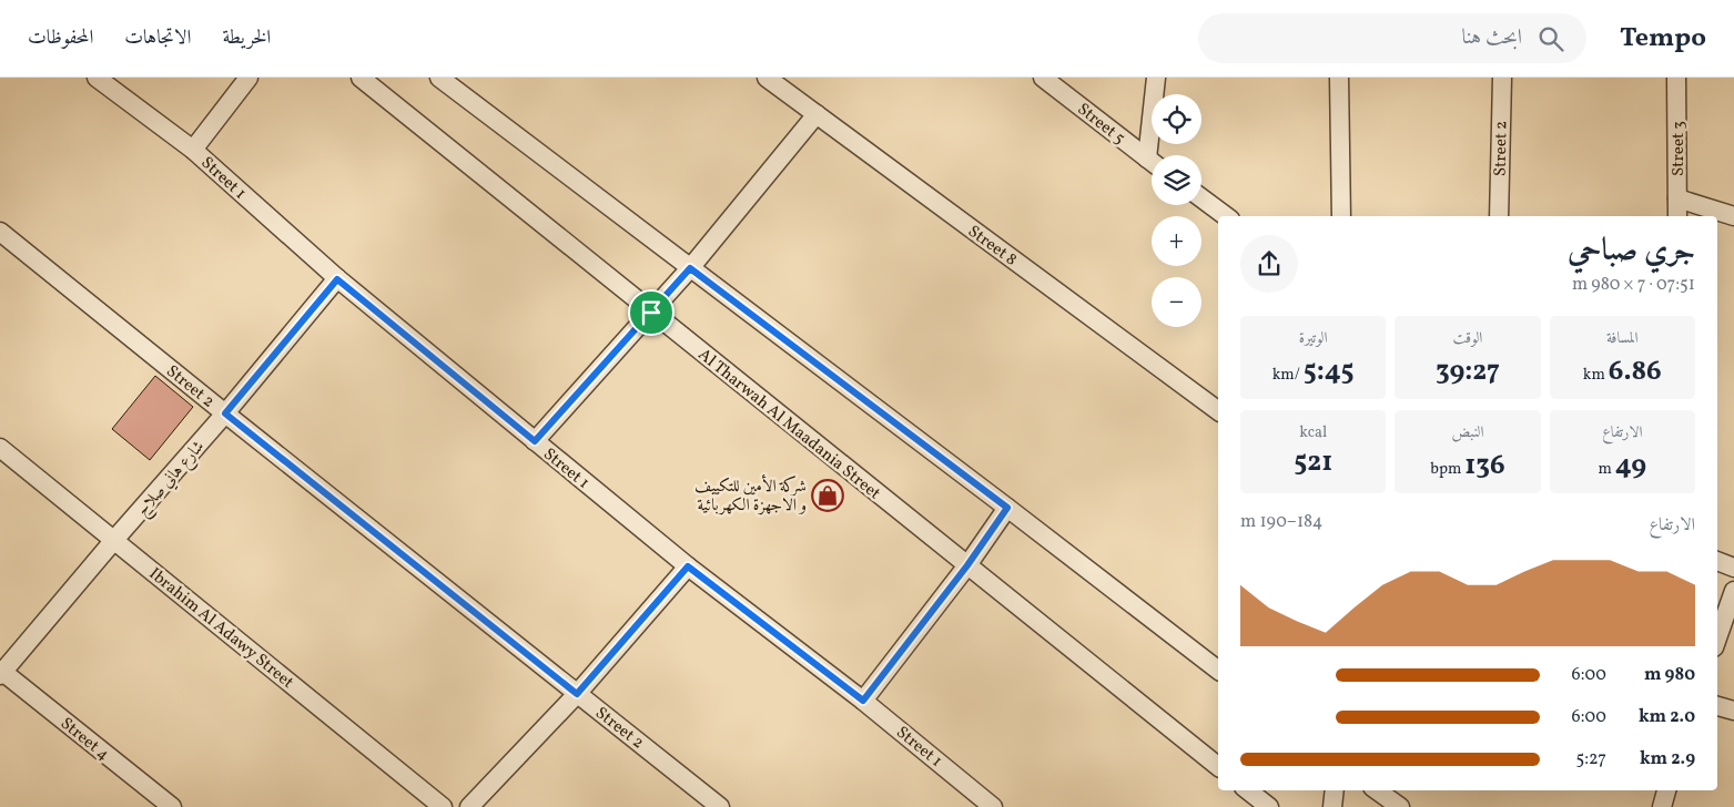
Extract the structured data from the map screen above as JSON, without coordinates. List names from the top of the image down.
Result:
{
  "streets": {
    "street": [
      "Street 5",
      "Street 2",
      "Street 3",
      "Street 1",
      "Street 8",
      "Al Tharwah Al Maadania Street",
      "شارع هاني صلاح",
      "Ibrahim Al Adawy Street",
      "Street 4"
    ]
  },
  "crossings": [
    ["Street 2", "شارع هاني صلاح"],
    ["Street 1", "شارع هاني صلاح"],
    ["شارع هاني صلاح", "Ibrahim Al Adawy Street"],
    ["شارع هاني صلاح", "Street 4"]
  ],
  "places": {
    "shop": ["شركة الأمين للتكييف و الاجهزة الكهربائية"]
  },
  "page": {
    "header": "Tempo",
    "search": "ابحث هنا",
    "nav": ["الخريطة", "الاتجاهات", "المحفوظات"],
    "map_buttons": ["+", "−"],
    "heading": ["جري صباحي", "07:51 · 7 × 980 m"],
    "stats": [
      ["المسافة", "6.86 km"],
      ["الوقت", "39:27"],
      ["الوتيرة", "5:45 /km"],
      ["الارتفاع", "49 m"],
      ["النبض", "136 bpm"],
      ["kcal", "521"]
    ],
    "chart": ["الارتفاع", "184–190 m"],
    "list": [
      {
        "name": "980 m",
        "note": "6:00"
      },
      {
        "name": "2.0 km",
        "note": "6:00"
      },
      {
        "name": "2.9 km",
        "note": "5:27"
      }
    ]
  }
}
